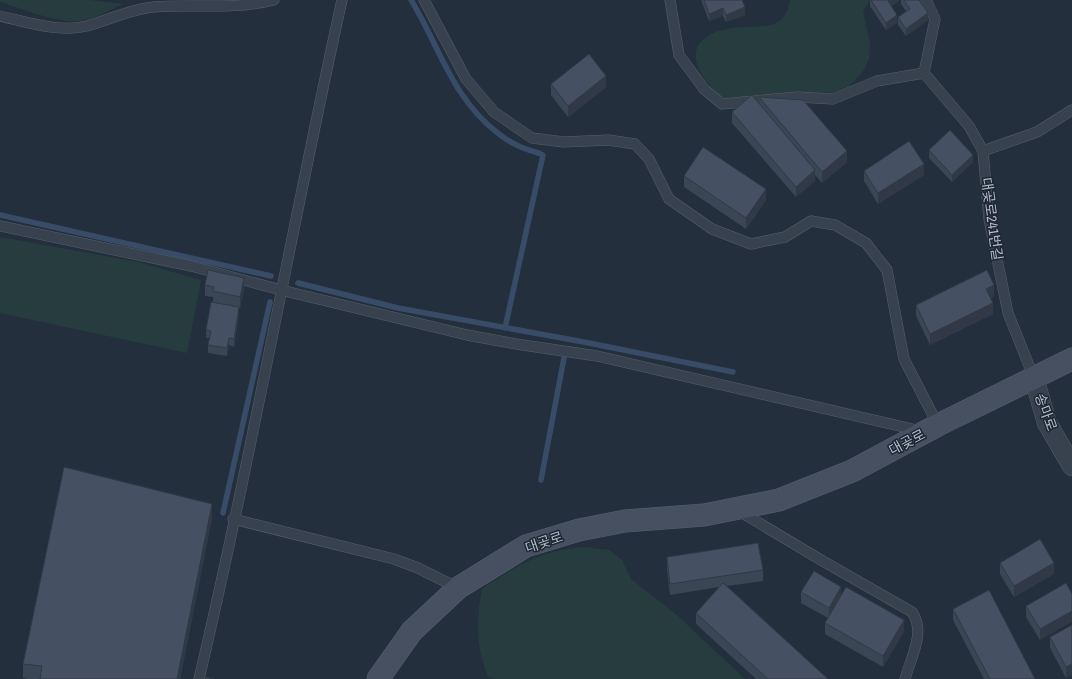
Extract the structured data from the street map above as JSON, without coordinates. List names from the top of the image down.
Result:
{
  "streets": {
    "street": ["송마로", "대곶로"],
    "lane": ["대곶로241번길"]
  },
  "crossings": [
    ["대곶로241번길", "송마로"],
    ["대곶로241번길", "대곶로"],
    ["송마로", "대곶로"]
  ]
}
